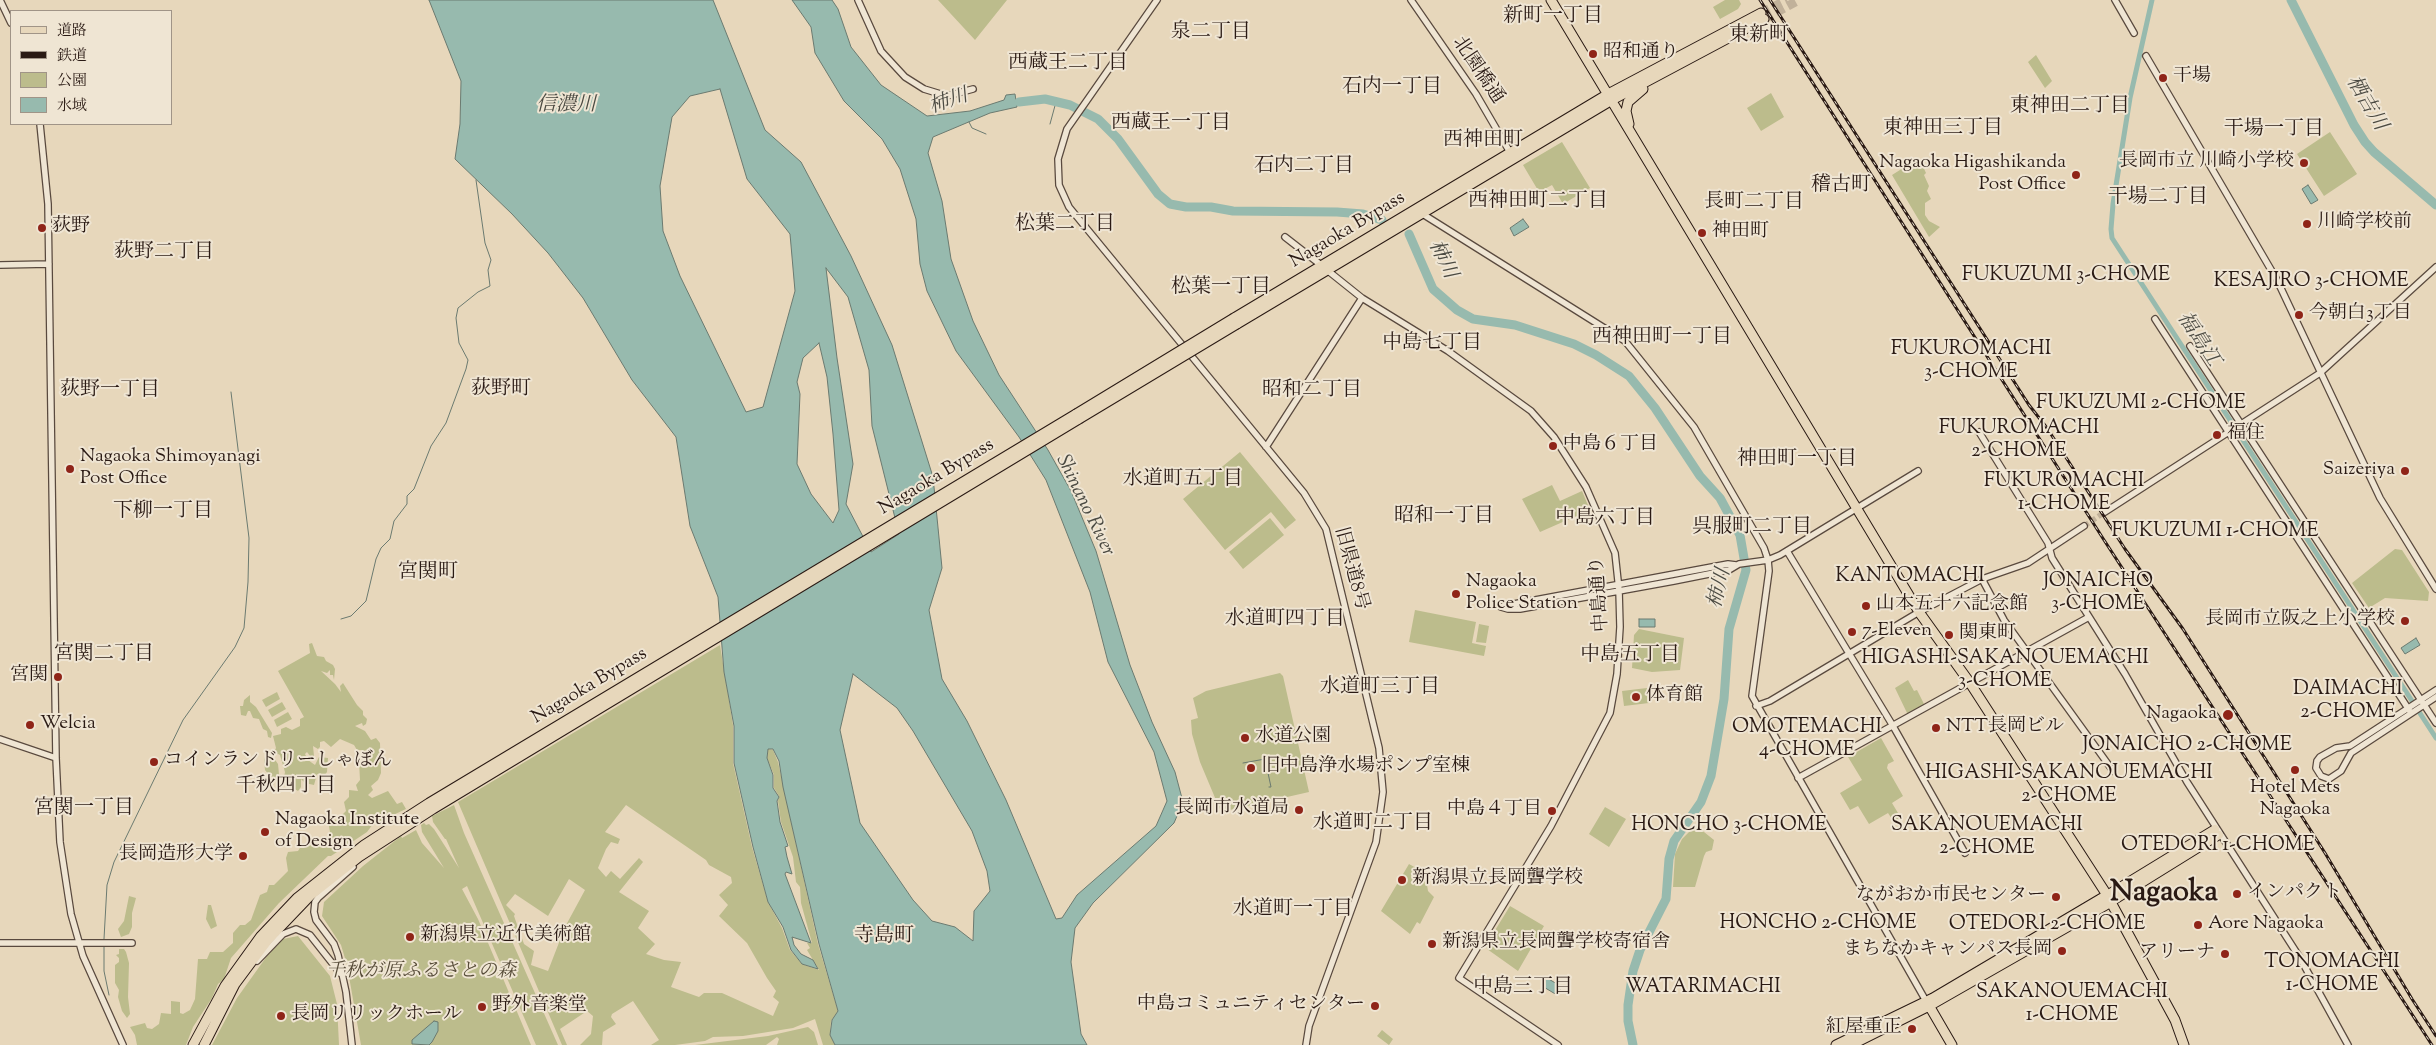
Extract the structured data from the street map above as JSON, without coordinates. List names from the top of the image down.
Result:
{
  "streets": {
    "highway": ["Nagaoka Bypass"],
    "street": ["北園橋通", "旧県道8号", "中島通り"]
  },
  "crossings": [
    ["北園橋通", "Nagaoka Bypass"],
    ["Nagaoka Bypass", "中島通り"]
  ],
  "districts": [
    "新町一丁目",
    "泉二丁目",
    "東新町",
    "西蔵王二丁目",
    "石内一丁目",
    "東神田二丁目",
    "西蔵王一丁目",
    "東神田三丁目",
    "干場一丁目",
    "西神田町",
    "石内二丁目",
    "稽古町",
    "干場二丁目",
    "西神田町二丁目",
    "長町二丁目",
    "松葉二丁目",
    "荻野二丁目",
    "FUKUZUMI 3-CHOME",
    "KESAJIRO 3-CHOME",
    "松葉一丁目",
    "西神田町一丁目",
    "中島七丁目",
    "FUKUROMACHI 3-CHOME",
    "荻野町",
    "荻野一丁目",
    "昭和二丁目",
    "FUKUZUMI 2-CHOME",
    "FUKUROMACHI 2-CHOME",
    "神田町一丁目",
    "水道町五丁目",
    "FUKUROMACHI 1-CHOME",
    "下柳一丁目",
    "昭和一丁目",
    "中島六丁目",
    "呉服町二丁目",
    "FUKUZUMI 1-CHOME",
    "宮関町",
    "KANTOMACHI",
    "JONAICHO 3-CHOME",
    "水道町四丁目",
    "宮関二丁目",
    "中島五丁目",
    "HIGASHI-SAKANOUEMACHI 3-CHOME",
    "水道町三丁目",
    "DAIMACHI 2-CHOME",
    "OMOTEMACHI 4-CHOME",
    "JONAICHO 2-CHOME",
    "HIGASHI-SAKANOUEMACHI 2-CHOME",
    "千秋四丁目",
    "宮関一丁目",
    "水道町二丁目",
    "HONCHO 3-CHOME",
    "SAKANOUEMACHI 2-CHOME",
    "OTEDORI 1-CHOME",
    "Nagaoka",
    "水道町一丁目",
    "HONCHO 2-CHOME",
    "OTEDORI 2-CHOME",
    "寺島町",
    "TONOMACHI 1-CHOME",
    "中島三丁目",
    "WATARIMACHI",
    "SAKANOUEMACHI 1-CHOME"
  ],
  "water": [
    "柿川",
    "栖吉川",
    "信濃川",
    "福島江",
    "Shinano River"
  ],
  "parks": ["千秋が原ふるさとの森"],
  "places": [
    "昭和通り",
    "干場",
    "長岡市立 川崎小学校",
    "Nagaoka Higashikanda Post Office",
    "川崎学校前",
    "荻野",
    "神田町",
    "今朝白3丁目",
    "福住",
    "中島６丁目",
    "Nagaoka Shimoyanagi Post Office",
    "Saizeriya",
    "Nagaoka Police Station",
    "山本五十六記念館",
    "長岡市立阪之上小学校",
    "7-Eleven",
    "関東町",
    "宮関",
    "体育館",
    "Nagaoka",
    "Welcia",
    "NTT長岡ビル",
    "水道公園",
    "コインランドリーしゃぼん",
    "旧中島浄水場ポンプ室棟",
    "Hotel Mets Nagaoka",
    "長岡市水道局",
    "中島４丁目",
    "Nagaoka Institute of Design",
    "長岡造形大学",
    "新潟県立長岡聾学校",
    "インパクト",
    "ながおか市民センター",
    "Aore Nagaoka",
    "新潟県立近代美術館",
    "新潟県立長岡聾学校寄宿舎",
    "まちなかキャンパス長岡",
    "アリーナ",
    "中島コミュニティセンター",
    "野外音楽堂",
    "長岡リリックホール",
    "紅屋重正"
  ],
  "legend": [
    "道路",
    "鉄道",
    "公園",
    "水域"
  ]
}
